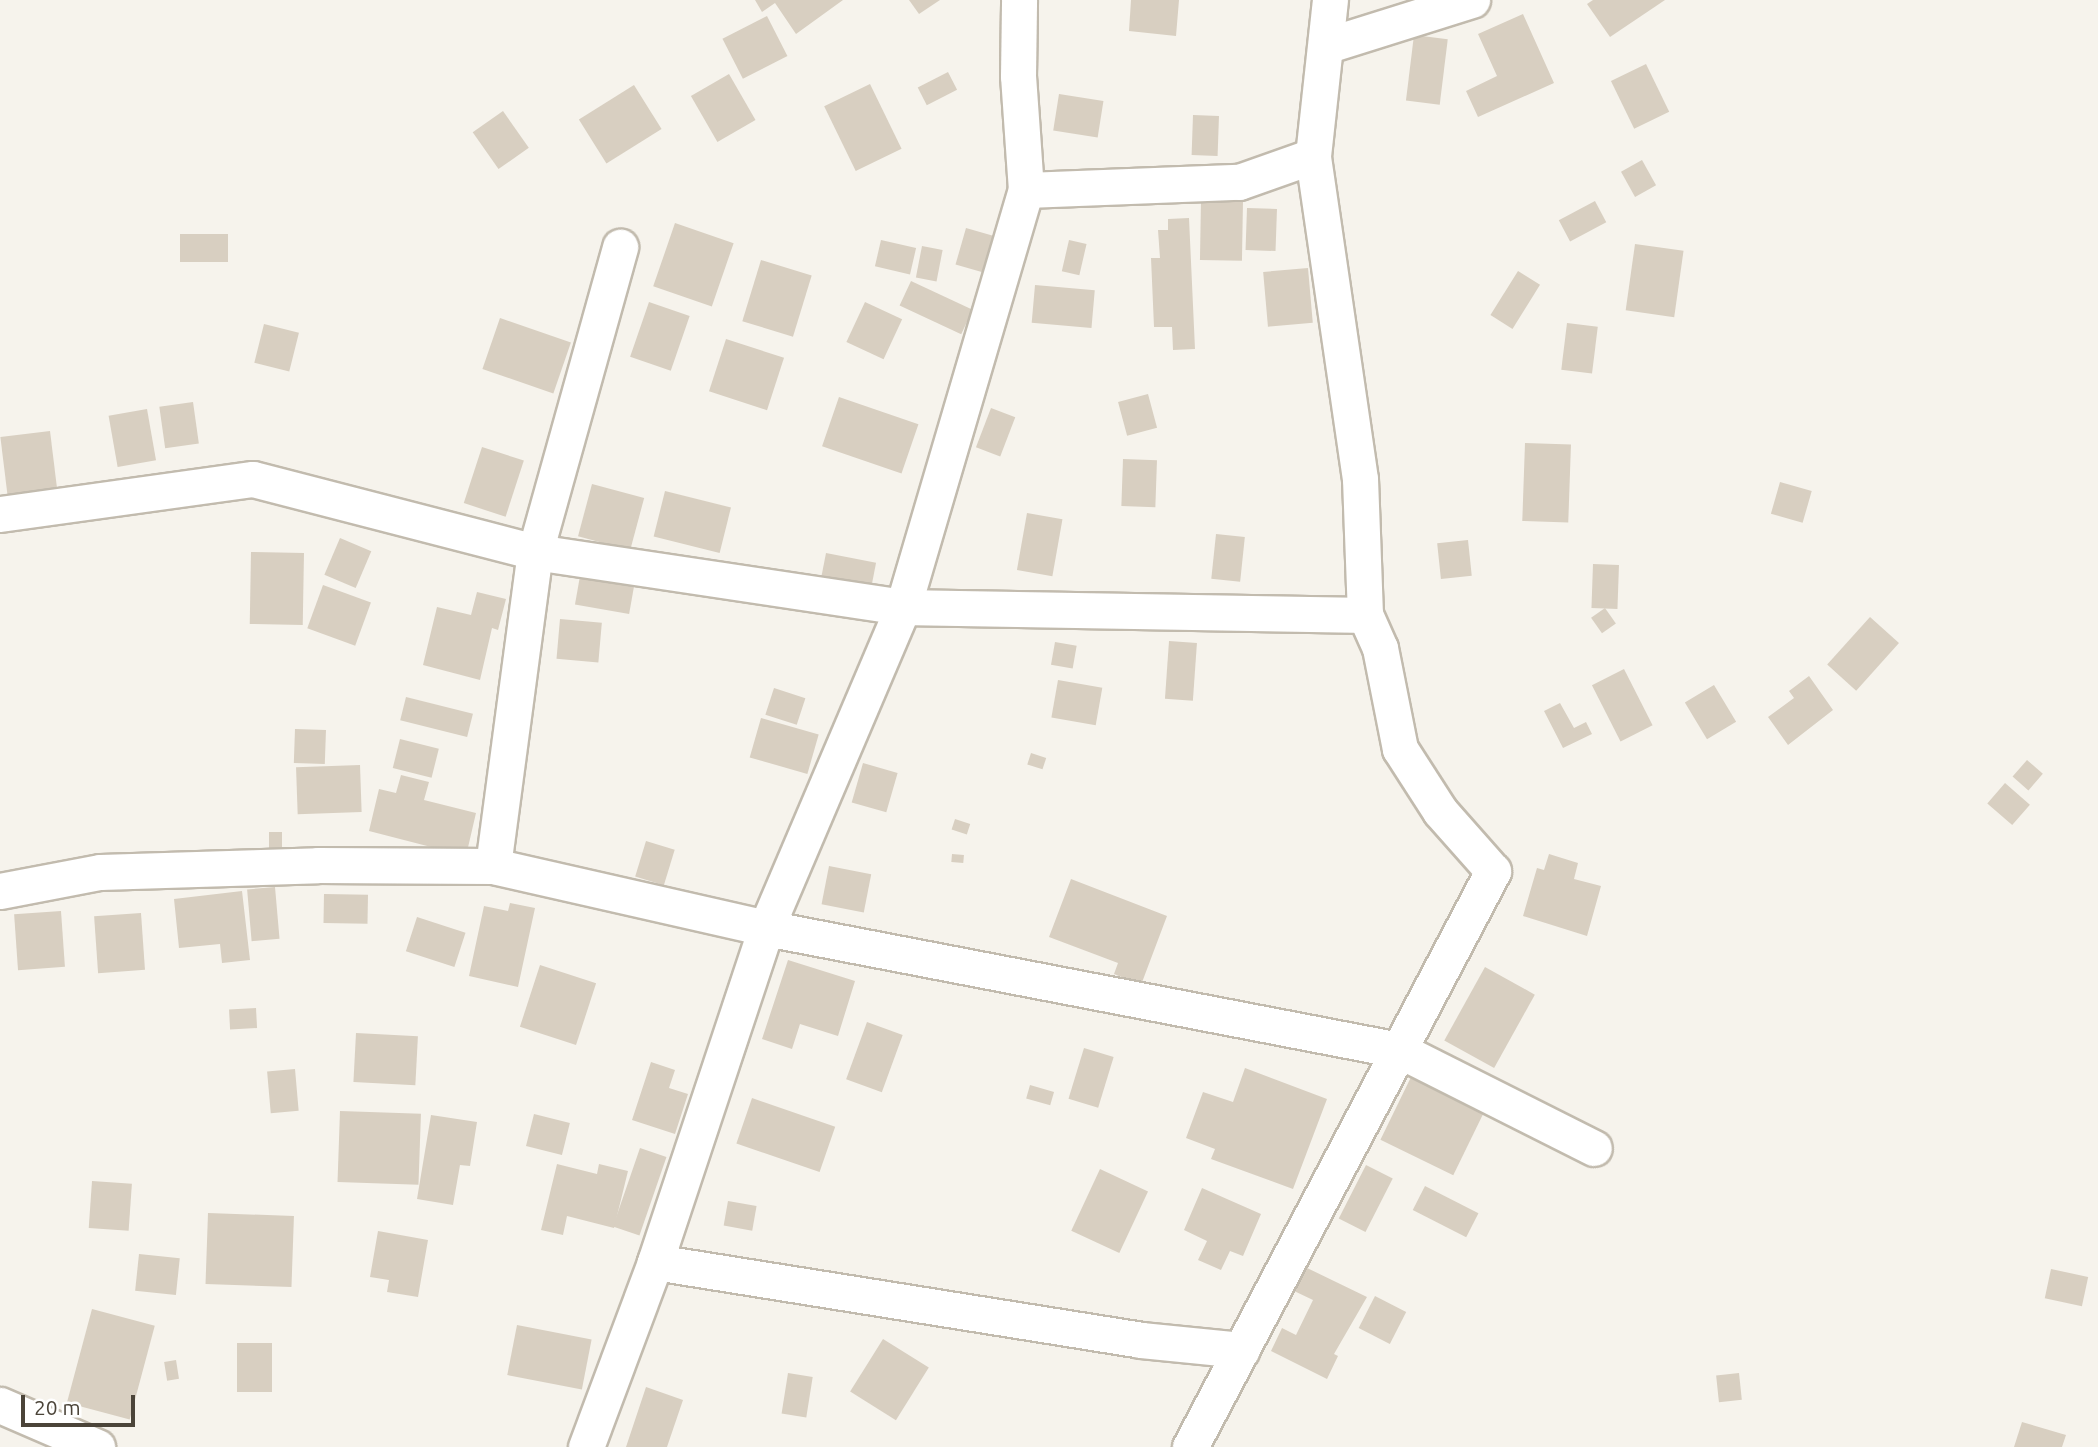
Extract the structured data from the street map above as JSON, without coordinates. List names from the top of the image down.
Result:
{
  "scale_bar": "20 m"
}
